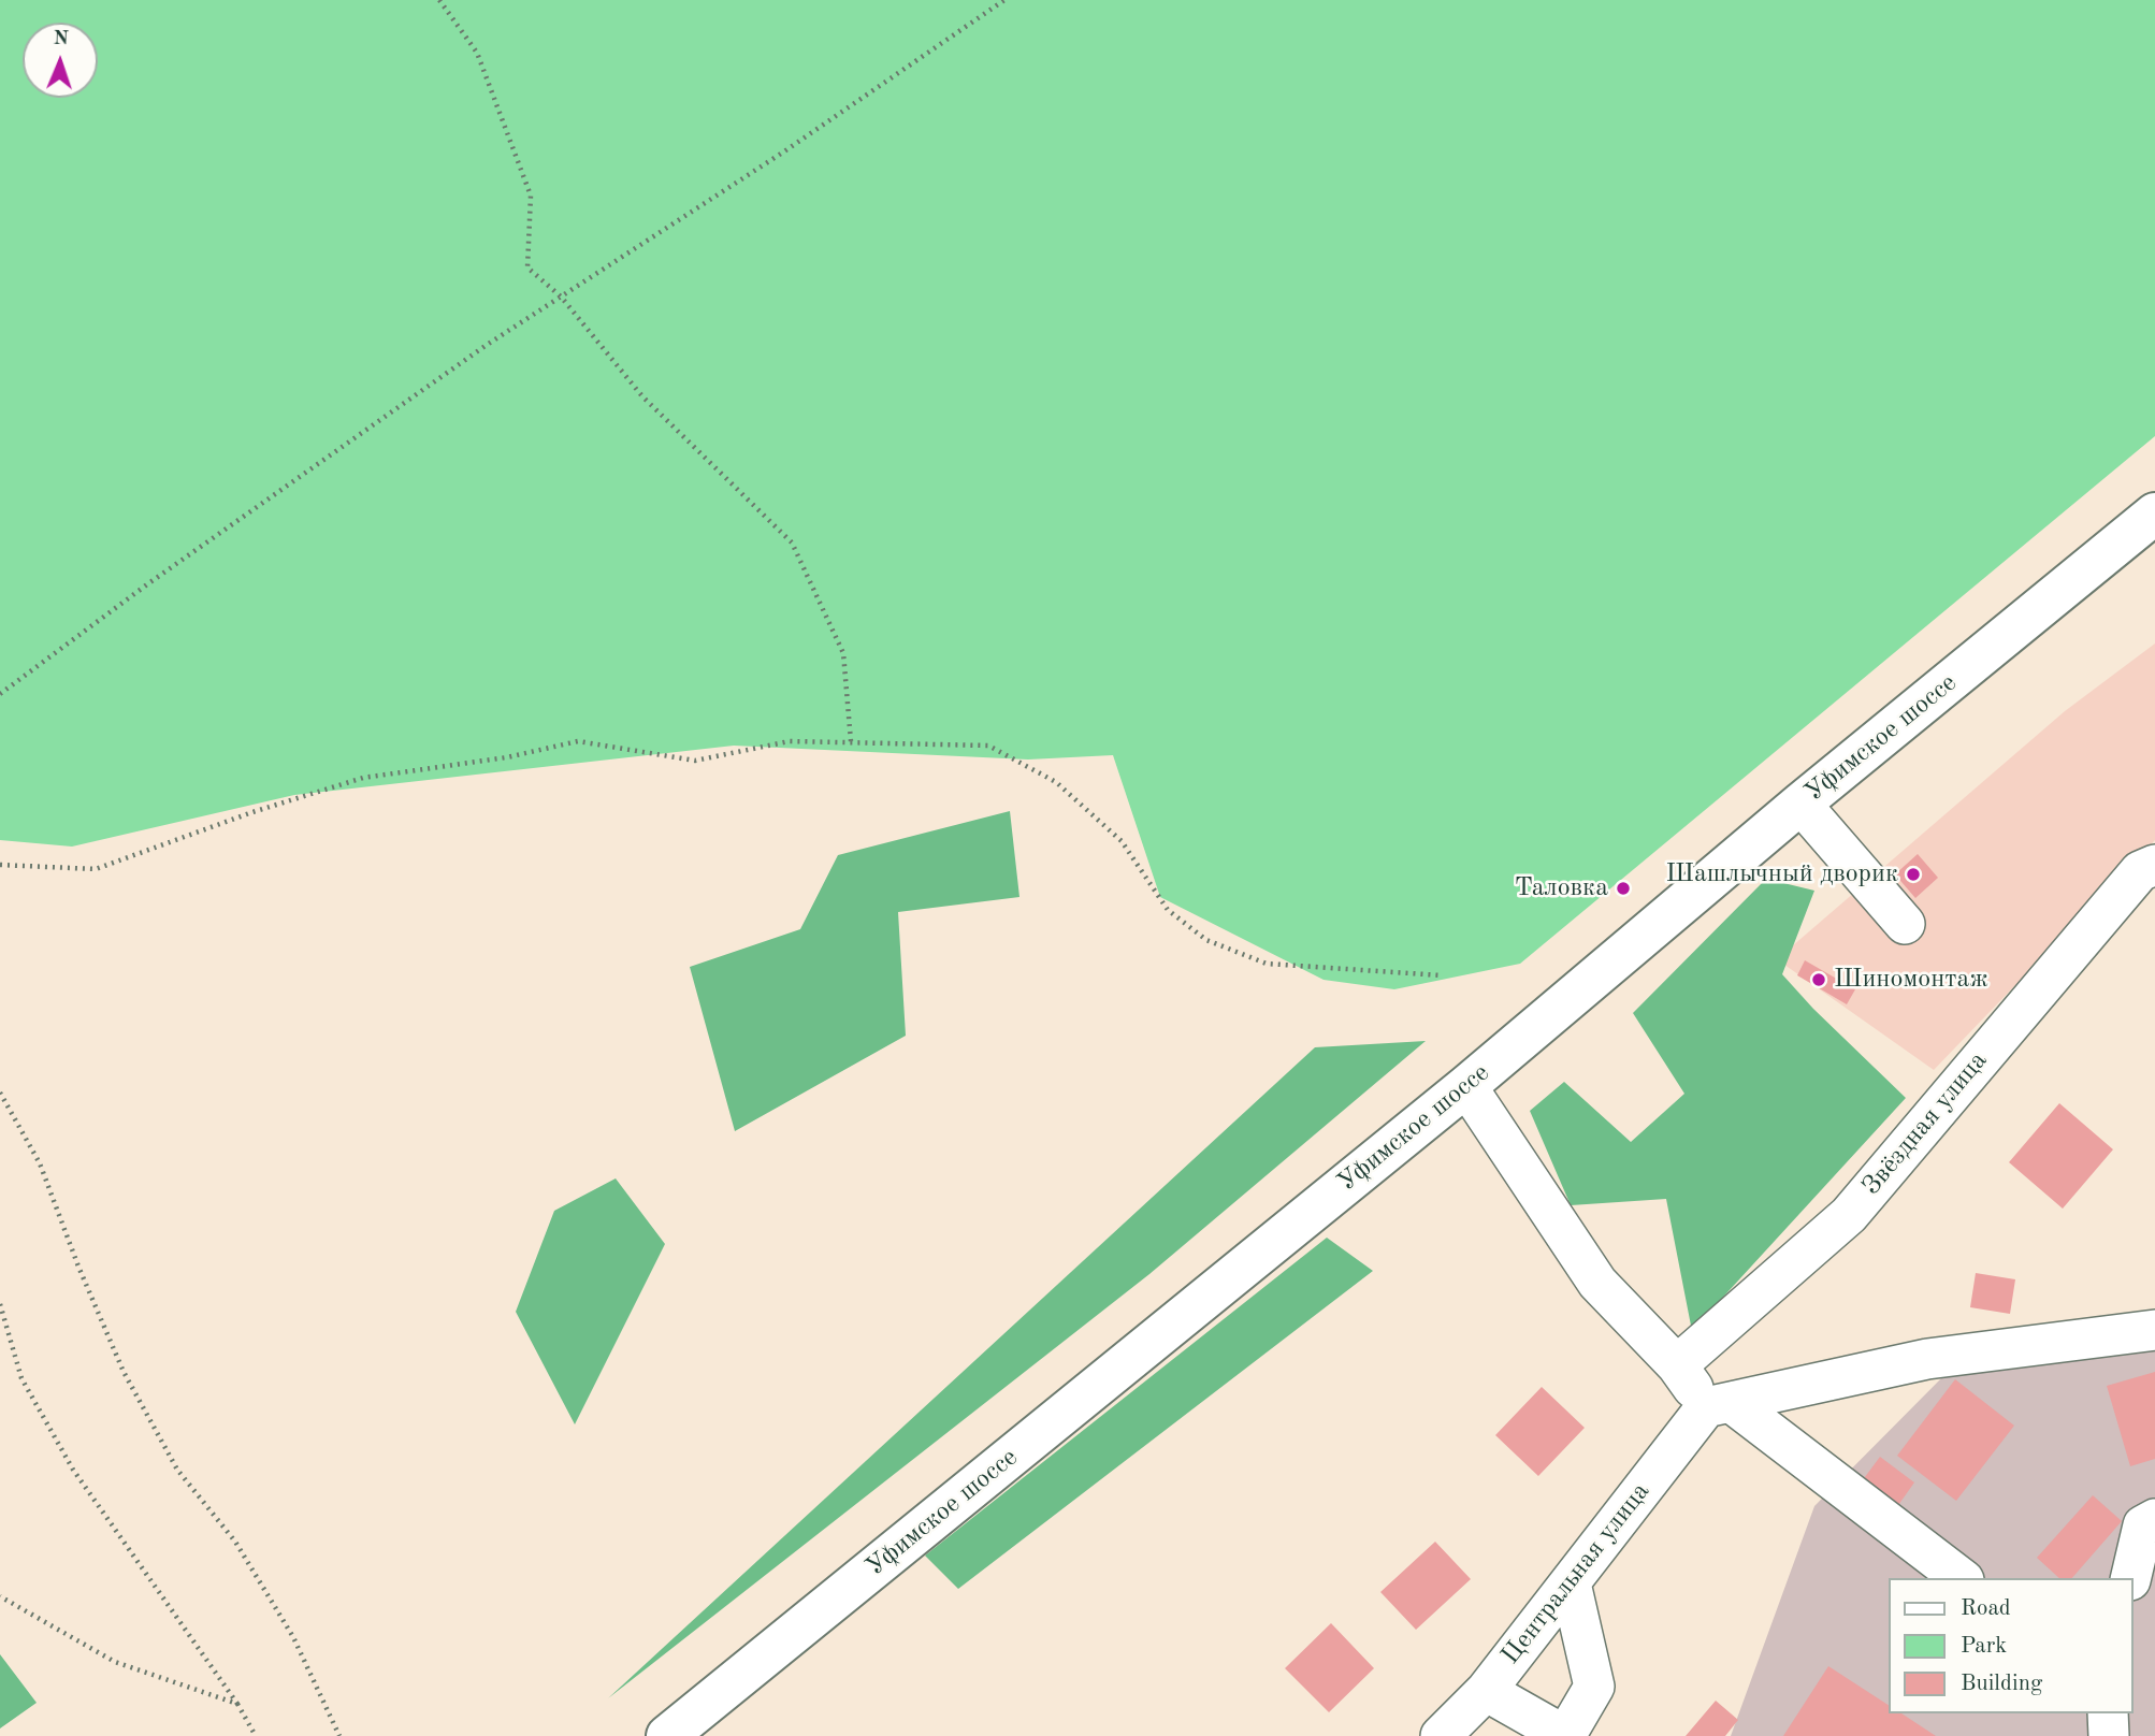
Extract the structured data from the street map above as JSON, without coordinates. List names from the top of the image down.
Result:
{
  "streets": {
    "main road": ["Уфимское шоссе"],
    "street": ["Звёздная улица", "Центральная улица"]
  },
  "places": ["Шашлычный дворик", "Таловка", "Шиномонтаж"],
  "legend": ["Road", "Park", "Building"],
  "north": "top"
}
